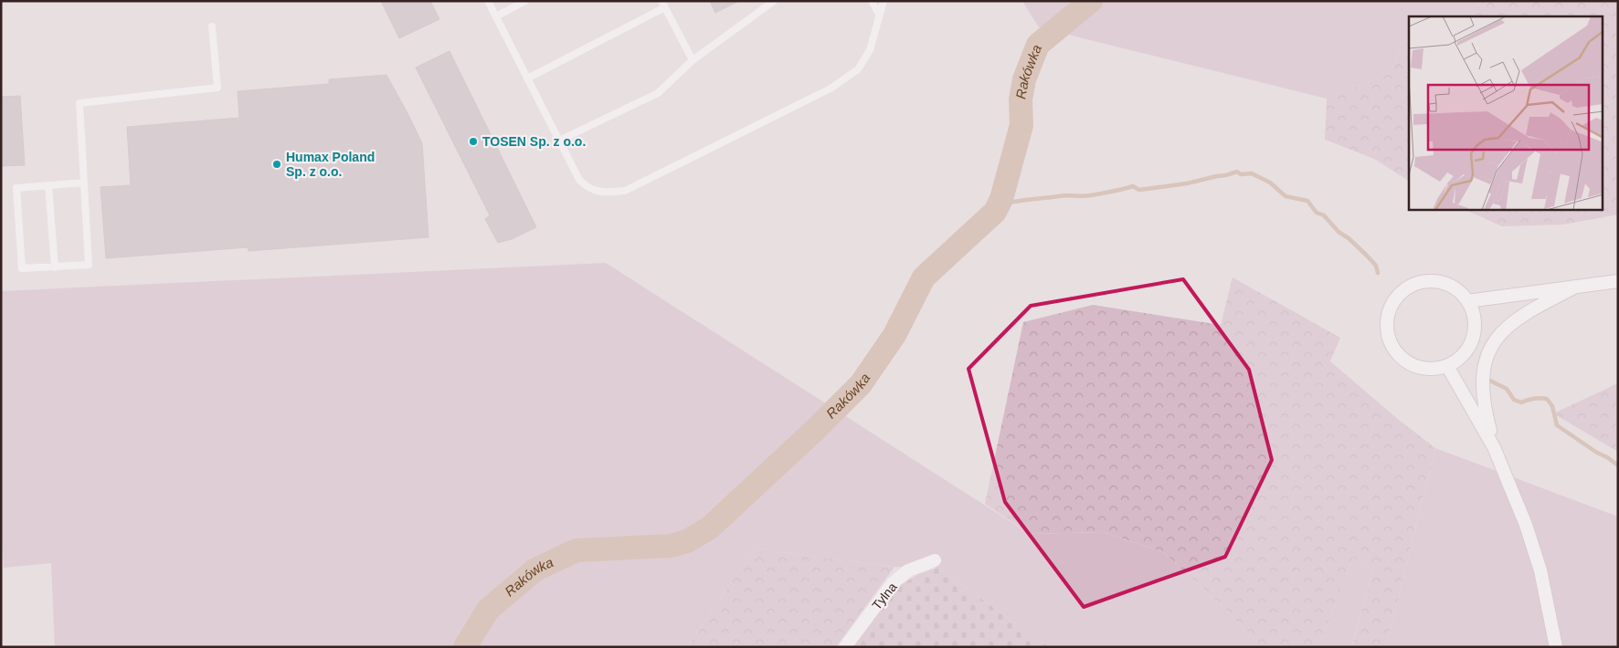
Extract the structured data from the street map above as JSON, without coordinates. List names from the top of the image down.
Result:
{
  "streets": {
    "main road": ["Tylna"]
  },
  "water": ["Rakówka"],
  "places": ["TOSEN Sp. z o.o.", "Humax Poland Sp. z o.o."]
}
